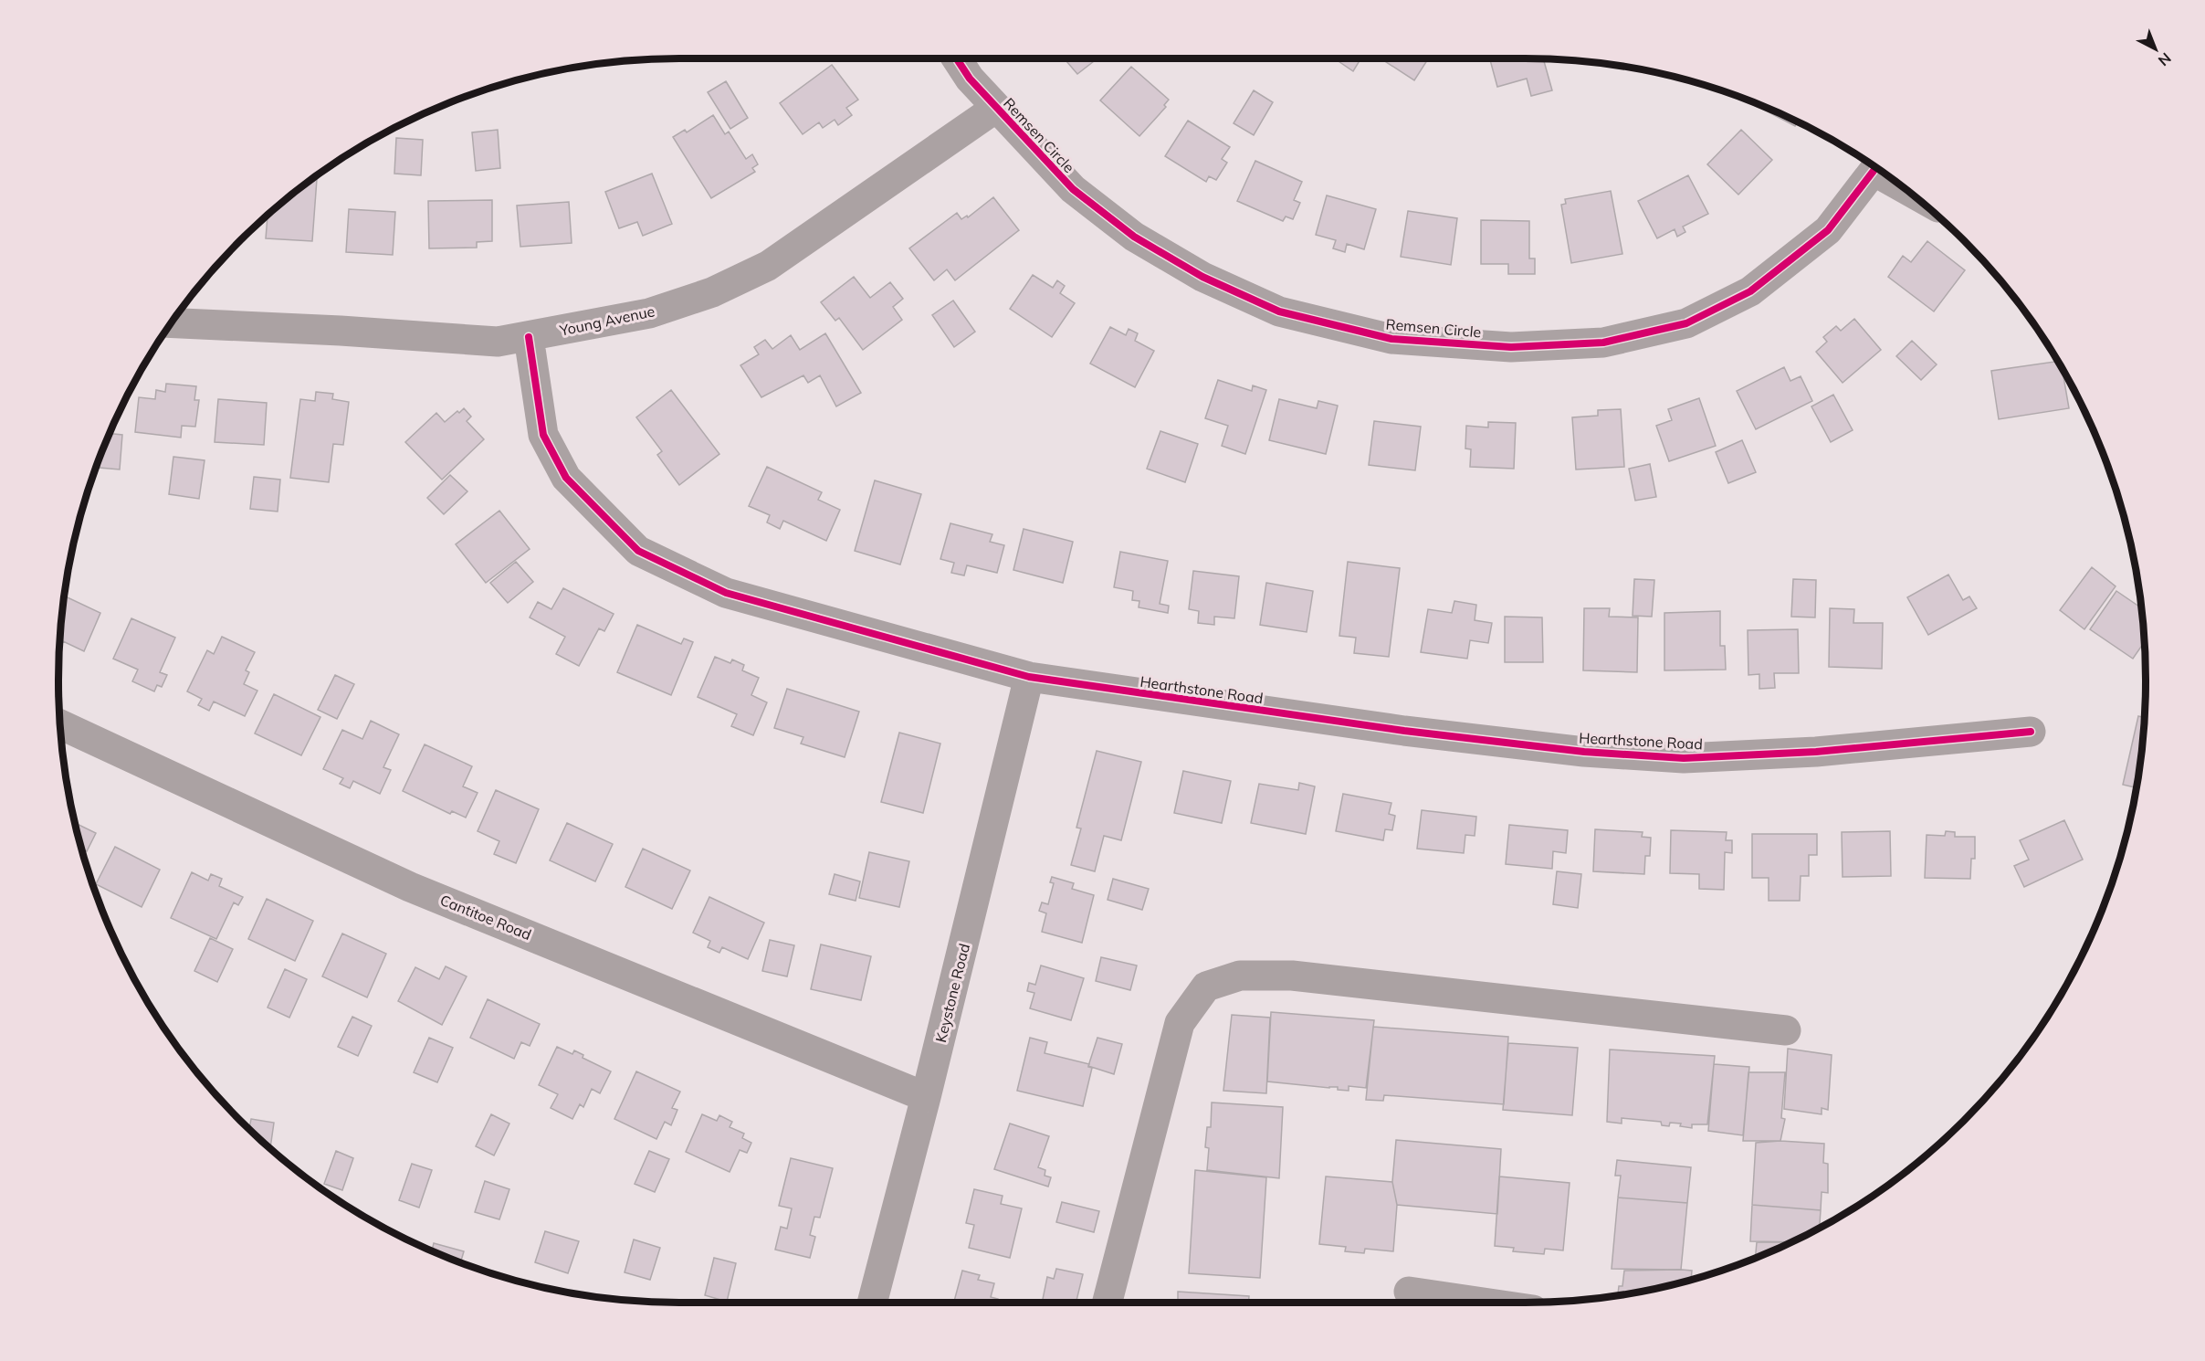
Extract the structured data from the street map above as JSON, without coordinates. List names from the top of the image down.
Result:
{
  "streets": {
    "street": [
      "Remsen Circle",
      "Young Avenue",
      "Hearthstone Road",
      "Cantitoe Road",
      "Keystone Road"
    ]
  },
  "crossings": [
    ["Remsen Circle", "Young Avenue"],
    ["Young Avenue", "Hearthstone Road"],
    ["Hearthstone Road", "Keystone Road"],
    ["Cantitoe Road", "Keystone Road"]
  ],
  "north": "bottom right"
}
